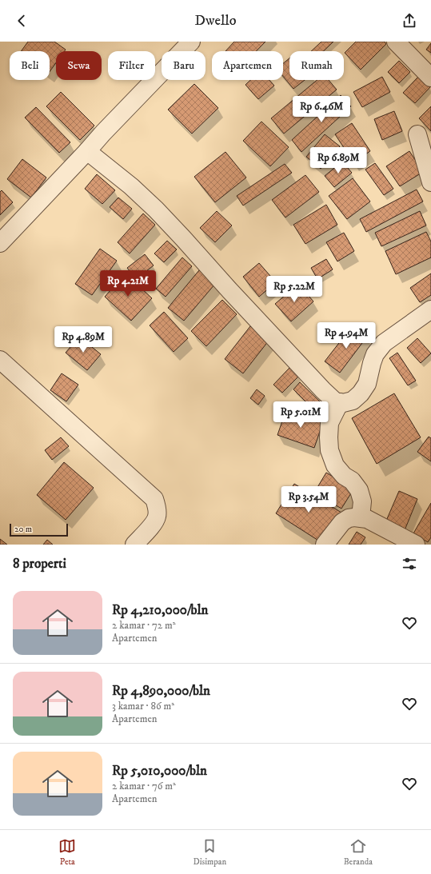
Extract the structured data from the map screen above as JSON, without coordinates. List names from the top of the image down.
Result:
{
  "scale_bar": "20 m",
  "page": {
    "header": "Dwello",
    "chip": [
      "Beli",
      "Sewa",
      "Filter",
      "Baru",
      "Apartemen",
      "Rumah"
    ],
    "price": [
      "Rp 6.46M",
      "Rp 6.89M",
      "Rp 4.21M",
      "Rp 5.22M",
      "Rp 4.94M",
      "Rp 4.89M",
      "Rp 5.01M",
      "Rp 3.54M"
    ],
    "scale": "20 m",
    "heading": "8 properti",
    "list": [
      {
        "name": "Rp 4,210,000/bln",
        "note": "2 kamar · 72 m² · Apartemen"
      },
      {
        "name": "Rp 4,890,000/bln",
        "note": "3 kamar · 86 m² · Apartemen"
      },
      {
        "name": "Rp 5,010,000/bln",
        "note": "2 kamar · 76 m² · Apartemen"
      }
    ],
    "tabs": ["Peta", "Disimpan", "Beranda"]
  }
}
